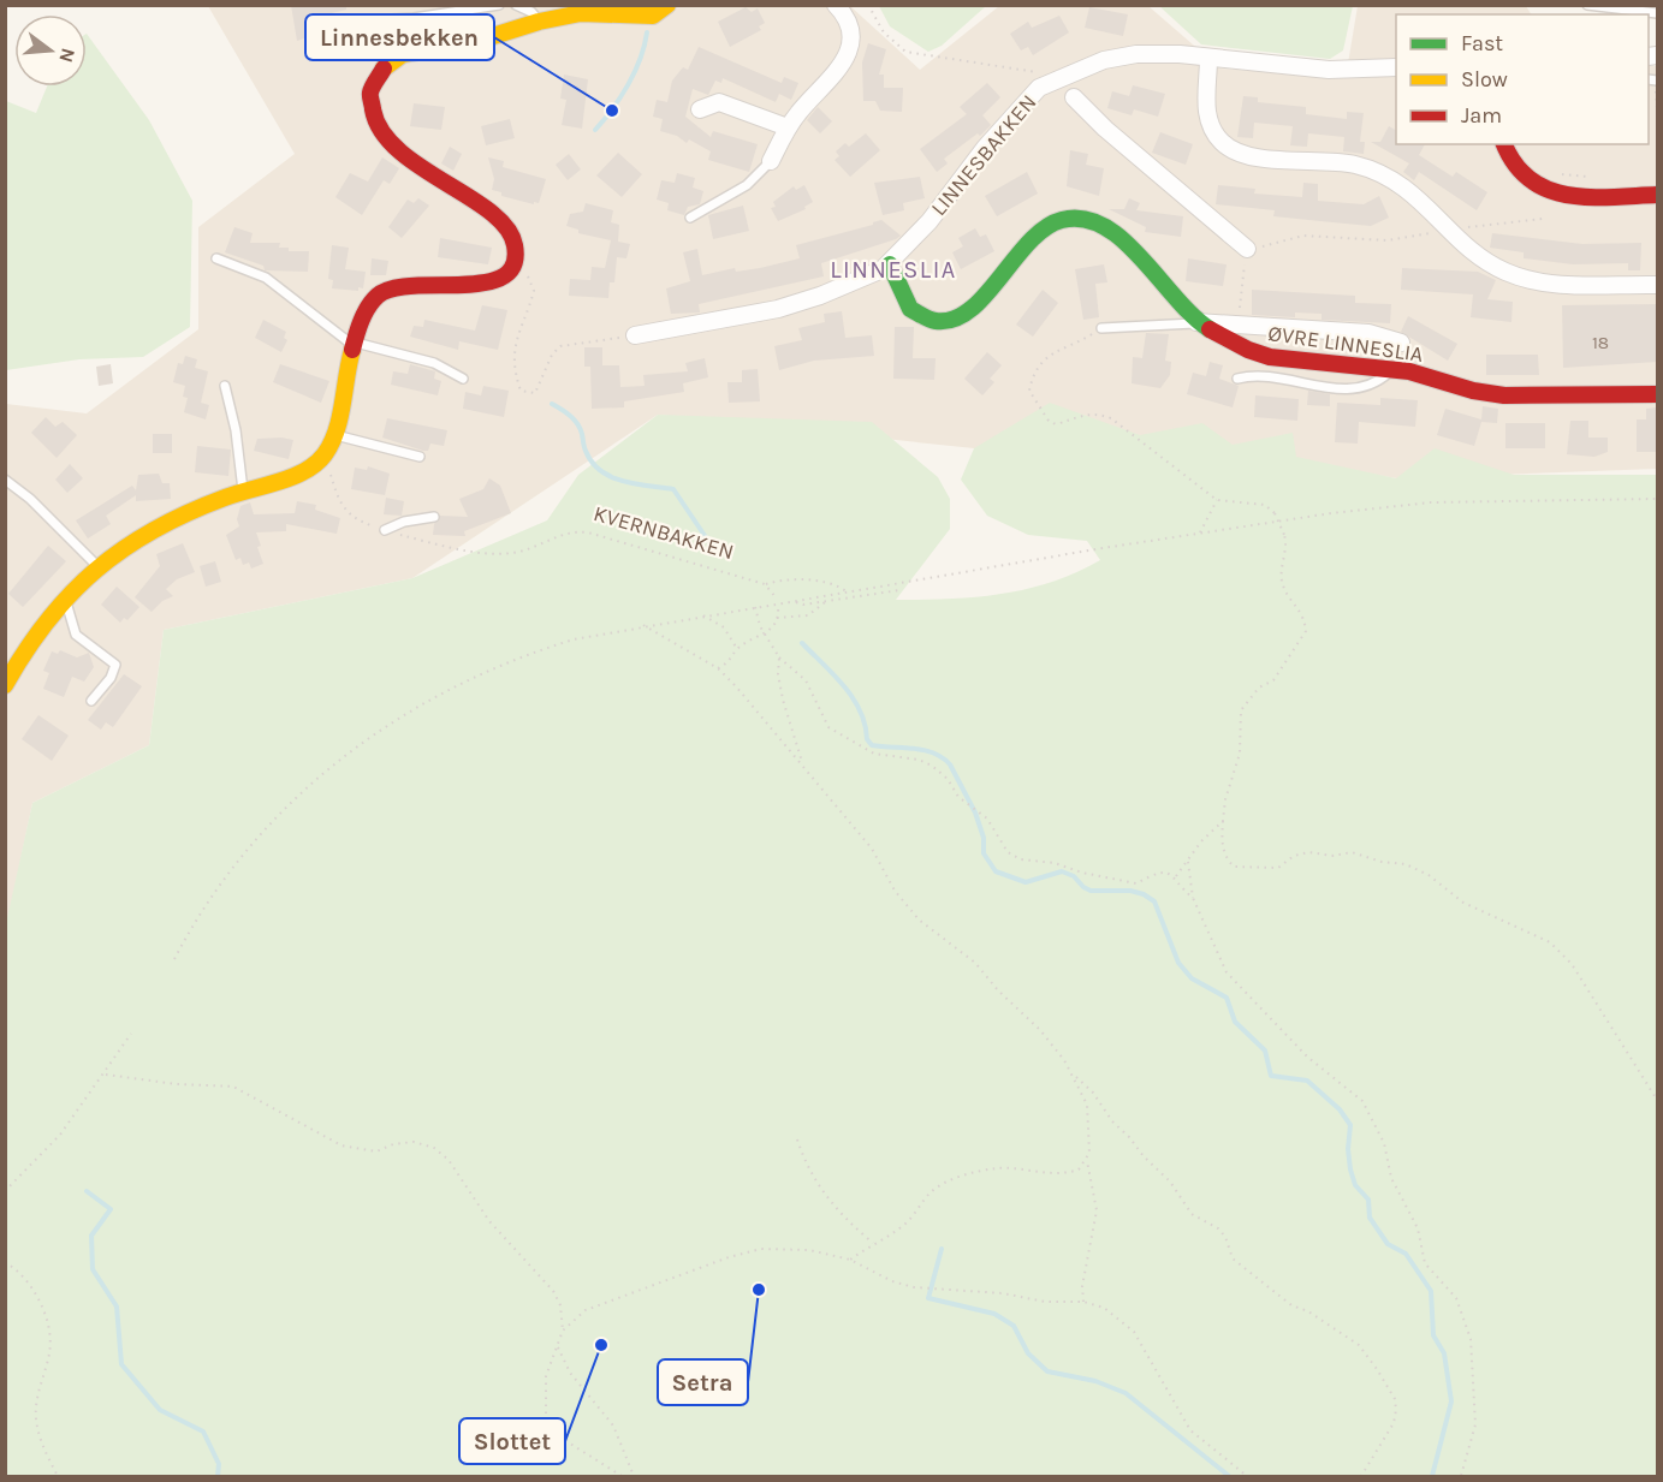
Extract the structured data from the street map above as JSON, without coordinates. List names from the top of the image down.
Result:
{
  "streets": {
    "street": ["LINNESBAKKEN", "ØVRE LINNESLIA"],
    "path": ["KVERNBAKKEN"]
  },
  "crossings": [
    ["LINNESBAKKEN", "ØVRE LINNESLIA"]
  ],
  "districts": ["LINNESLIA"],
  "places": ["Linnesbekken", "Setra", "Slottet"],
  "house_numbers": ["18"],
  "legend": ["Fast", "Slow", "Jam"],
  "north": "right"
}
